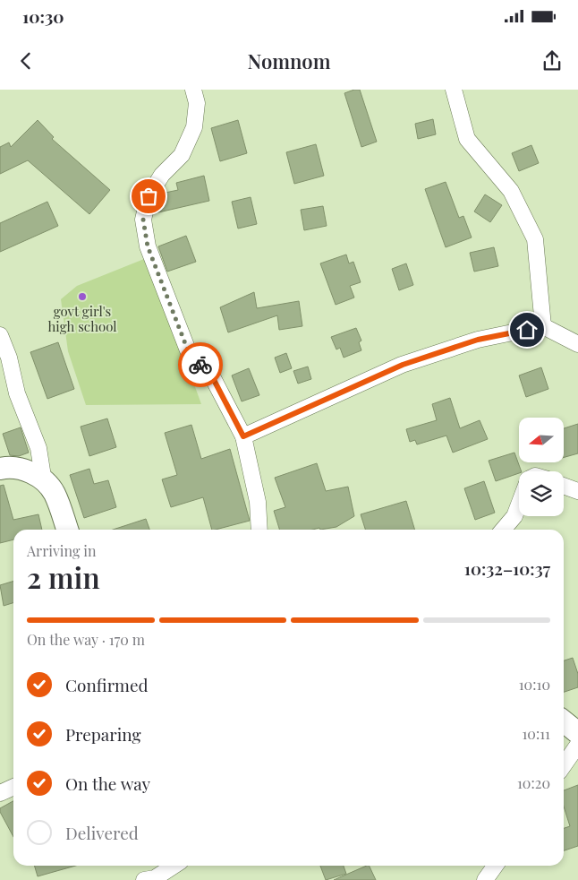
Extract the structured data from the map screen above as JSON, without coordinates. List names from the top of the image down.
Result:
{
  "places": ["govt girl's high school"],
  "north": "left",
  "page": {
    "status": "10:30",
    "header": "Nomnom",
    "heading": ["2 min", "Arriving in", "10:32–10:37"],
    "bar": "On the way · 170 m",
    "list": [
      ["Confirmed", "10:10"],
      ["Preparing", "10:11"],
      ["On the way", "10:20"],
      "Delivered"
    ]
  }
}
